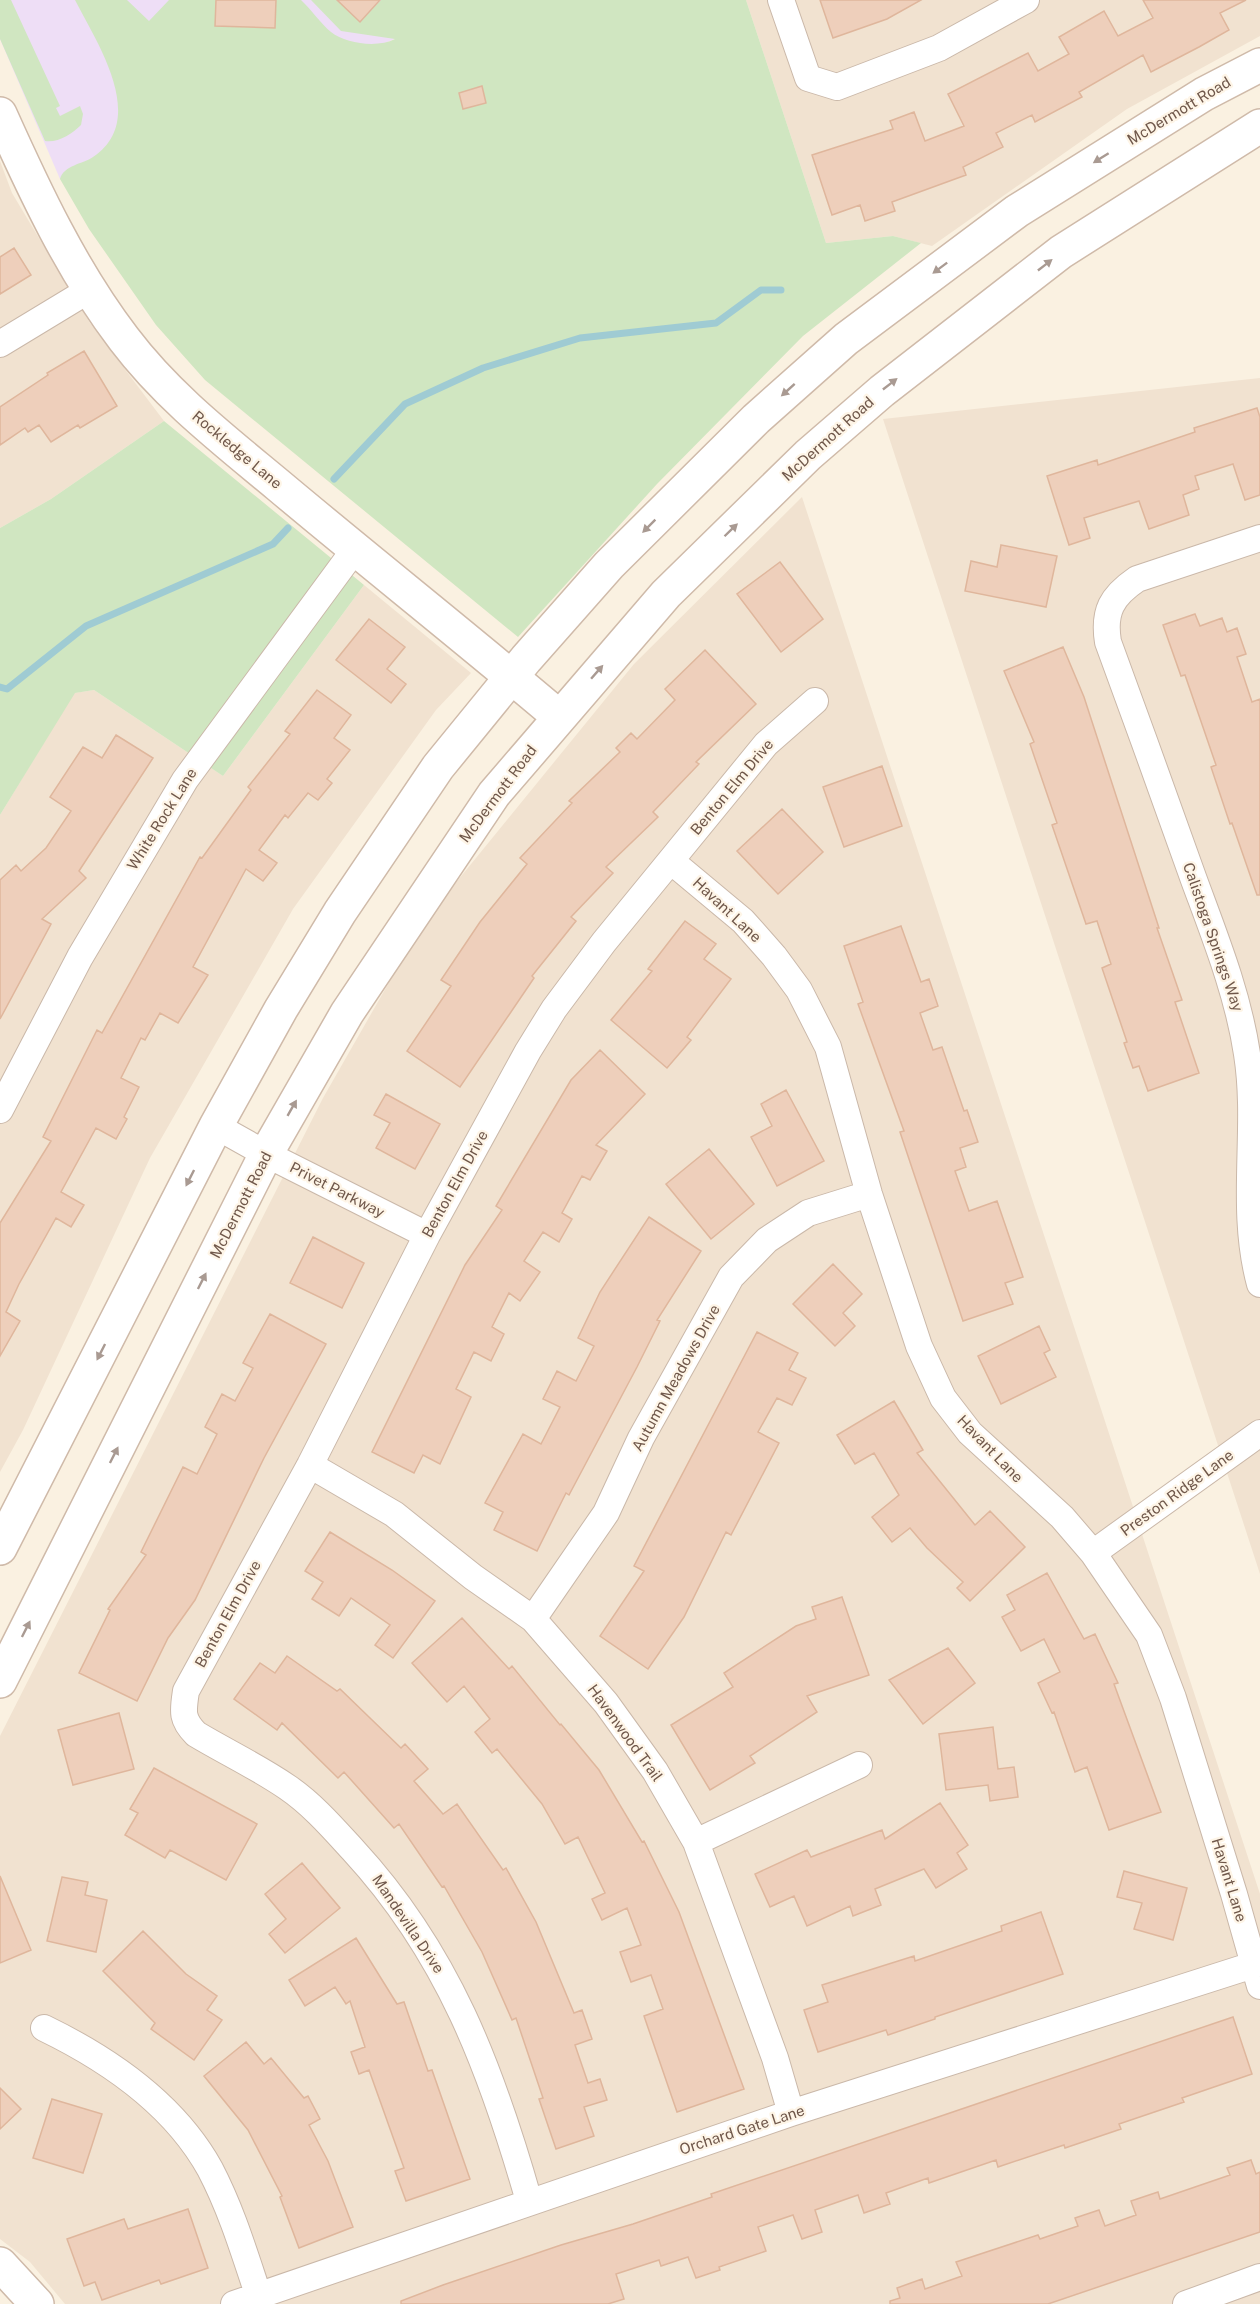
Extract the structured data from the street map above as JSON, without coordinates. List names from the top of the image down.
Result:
{
  "streets": {
    "main road": ["McDermott Road", "Rockledge Lane"],
    "street": [
      "Benton Elm Drive",
      "White Rock Lane",
      "Havant Lane",
      "Calistoga Springs Way",
      "Privet Parkway",
      "Autumn Meadows Drive",
      "Preston Ridge Lane",
      "Havenwood Trail",
      "Mandevilla Drive",
      "Orchard Gate Lane"
    ]
  },
  "crossings": [
    ["McDermott Road", "Rockledge Lane"],
    ["McDermott Road", "Privet Parkway"],
    ["Rockledge Lane", "White Rock Lane"],
    ["Benton Elm Drive", "Havant Lane"],
    ["Benton Elm Drive", "Privet Parkway"],
    ["Benton Elm Drive", "Havenwood Trail"],
    ["Benton Elm Drive", "Mandevilla Drive"],
    ["Havant Lane", "Autumn Meadows Drive"],
    ["Havant Lane", "Preston Ridge Lane"],
    ["Havant Lane", "Orchard Gate Lane"],
    ["Autumn Meadows Drive", "Havenwood Trail"],
    ["Havenwood Trail", "Orchard Gate Lane"],
    ["Mandevilla Drive", "Orchard Gate Lane"]
  ]
}
